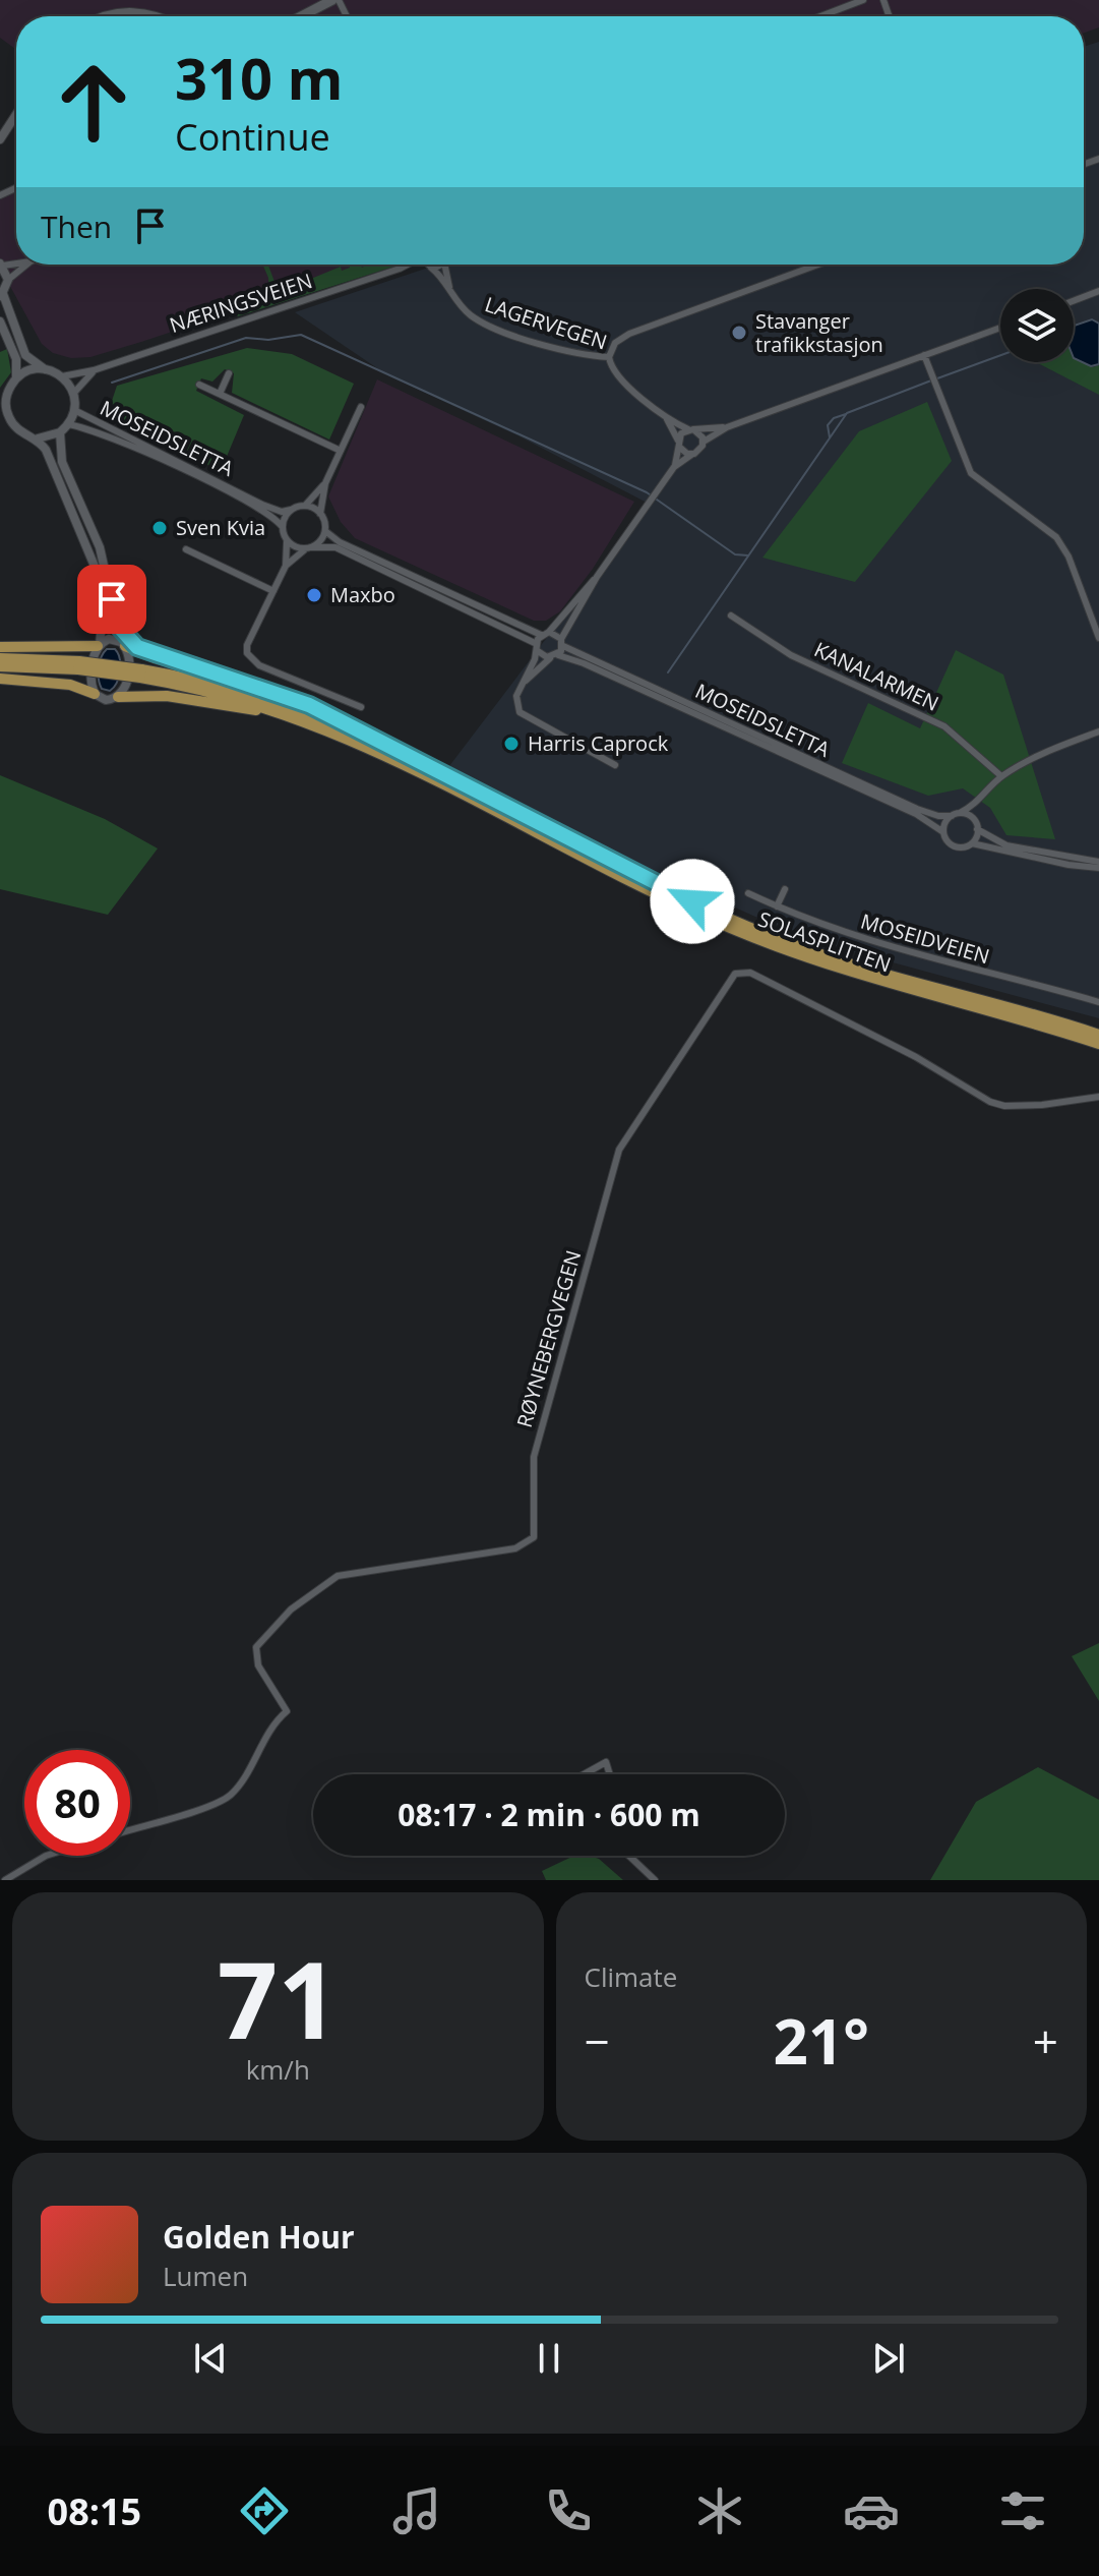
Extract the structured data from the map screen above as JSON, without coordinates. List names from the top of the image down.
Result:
{
  "streets": {
    "highway": ["SOLASPLITTEN"],
    "street": [
      "NÆRINGSVEIEN",
      "LAGERVEGEN",
      "MOSEIDSLETTA",
      "KANALARMEN",
      "MOSEIDVEIEN",
      "RØYNEBERGVEGEN"
    ]
  },
  "crossings": [
    ["NÆRINGSVEIEN", "LAGERVEGEN"],
    ["NÆRINGSVEIEN", "MOSEIDSLETTA"]
  ],
  "places": [
    "Stavanger trafikkstasjon",
    "Sven Kvia",
    "Maxbo",
    "Harris Caprock"
  ],
  "page": {
    "turn": ["310 m", "Continue"],
    "then": "Then",
    "limit": "80",
    "trip": "08:17 · 2 min · 600 m",
    "tile": [
      ["71", "km/h"],
      "Climate"
    ],
    "heat": ["−", "21°", "+"],
    "song": ["Golden Hour", "Lumen"],
    "tabs": "08:15"
  }
}
